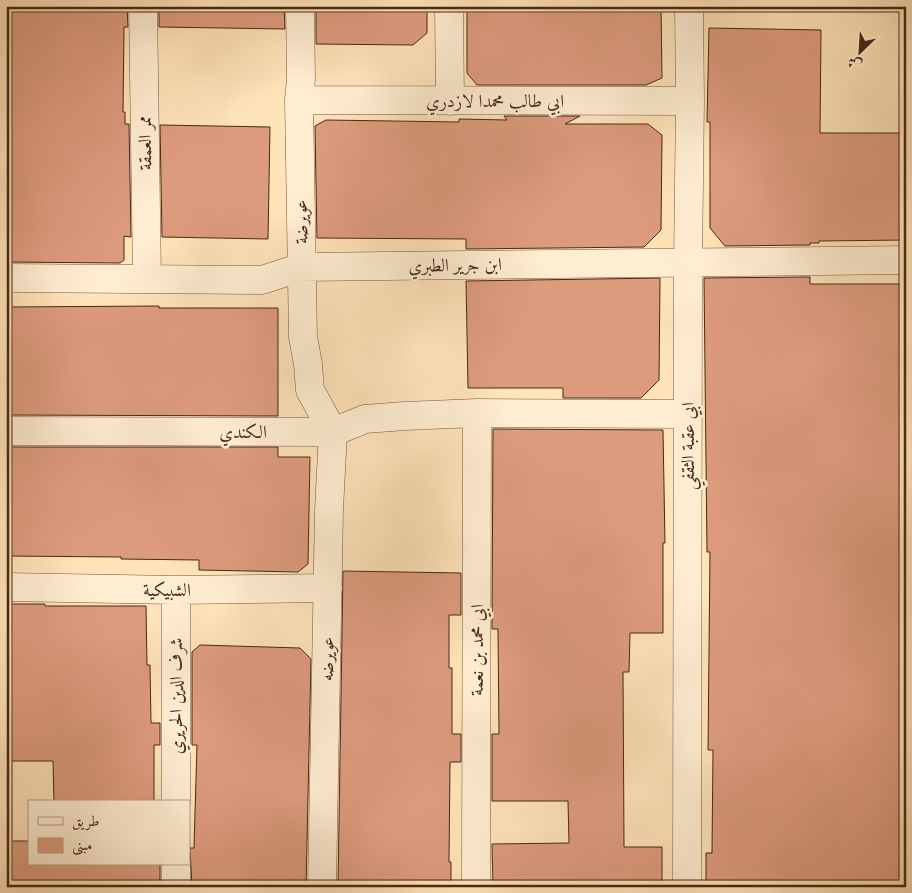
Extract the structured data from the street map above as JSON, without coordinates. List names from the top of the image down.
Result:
{
  "streets": {
    "street": [
      "ابي طالب محمدا لازدري",
      "ممر العمقة",
      "عويرضة",
      "ابن جرير الطبري",
      "الكندي",
      "ابي عقبة الثقفي",
      "الشبيكية",
      "ابي محمد بن نعمة",
      "عويرضه",
      "شرف الدين الحريري"
    ]
  },
  "crossings": [
    ["ابي طالب محمدا لازدري", "عويرضة"],
    ["ابي طالب محمدا لازدري", "ابي عقبة الثقفي"],
    ["ممر العمقة", "ابن جرير الطبري"],
    ["عويرضة", "ابن جرير الطبري"],
    ["عويرضة", "الكندي"],
    ["عويرضة", "عويرضه"],
    ["ابن جرير الطبري", "ابي عقبة الثقفي"],
    ["الكندي", "ابي عقبة الثقفي"],
    ["الكندي", "ابي محمد بن نعمة"],
    ["الكندي", "عويرضه"],
    ["الشبيكية", "عويرضه"],
    ["الشبيكية", "شرف الدين الحريري"]
  ],
  "legend": ["طريق", "مبنى"],
  "north": "bottom left"
}
